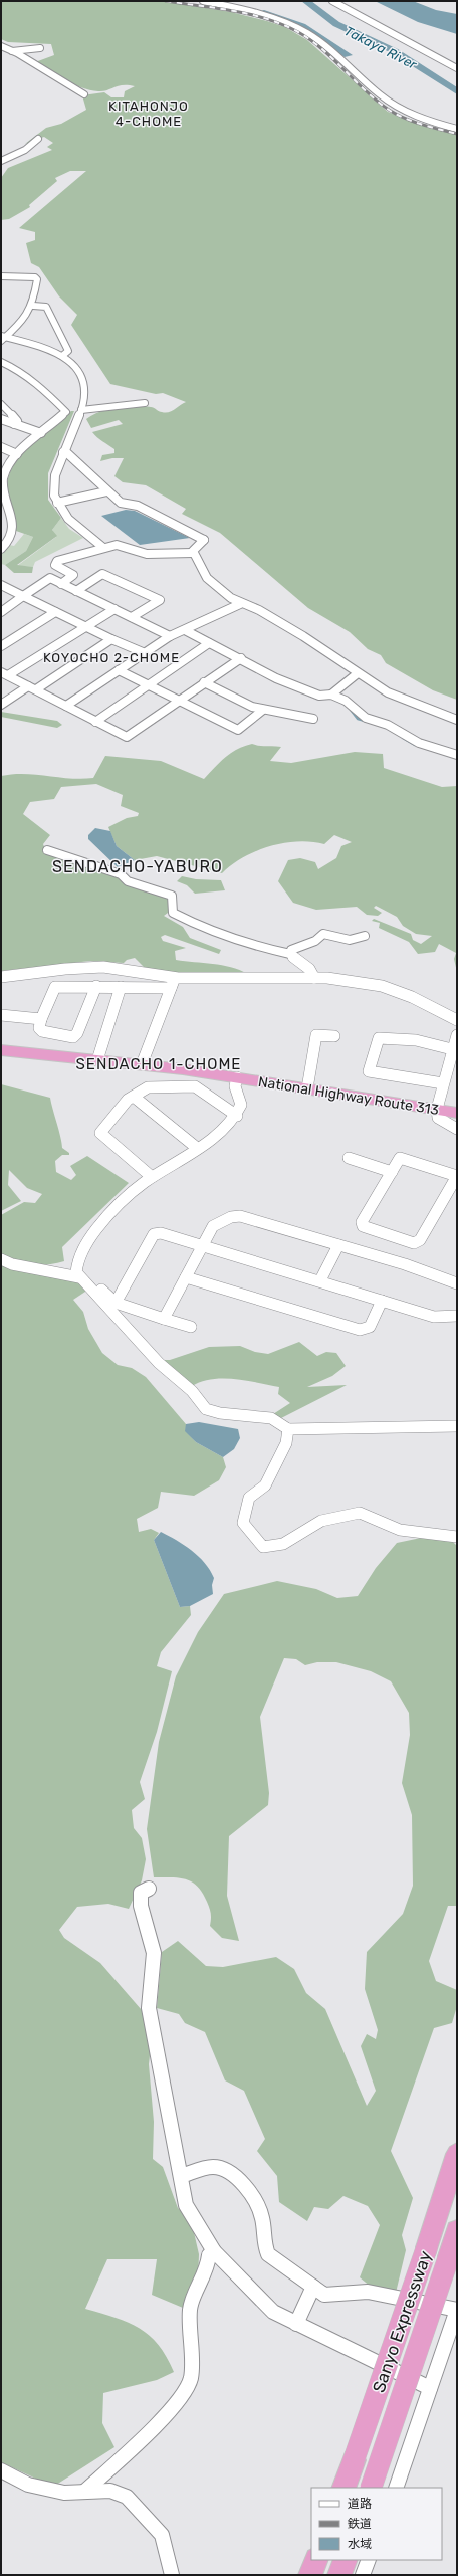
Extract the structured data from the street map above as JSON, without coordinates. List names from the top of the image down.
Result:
{
  "streets": {
    "highway": ["National Highway Route 313", "Sanyo Expressway"]
  },
  "districts": [
    "KITAHONJO 4-CHOME",
    "KOYOCHO 2-CHOME",
    "SENDACHO-YABURO",
    "SENDACHO 1-CHOME"
  ],
  "water": ["Takaya River"],
  "legend": ["道路", "鉄道", "水域"]
}
